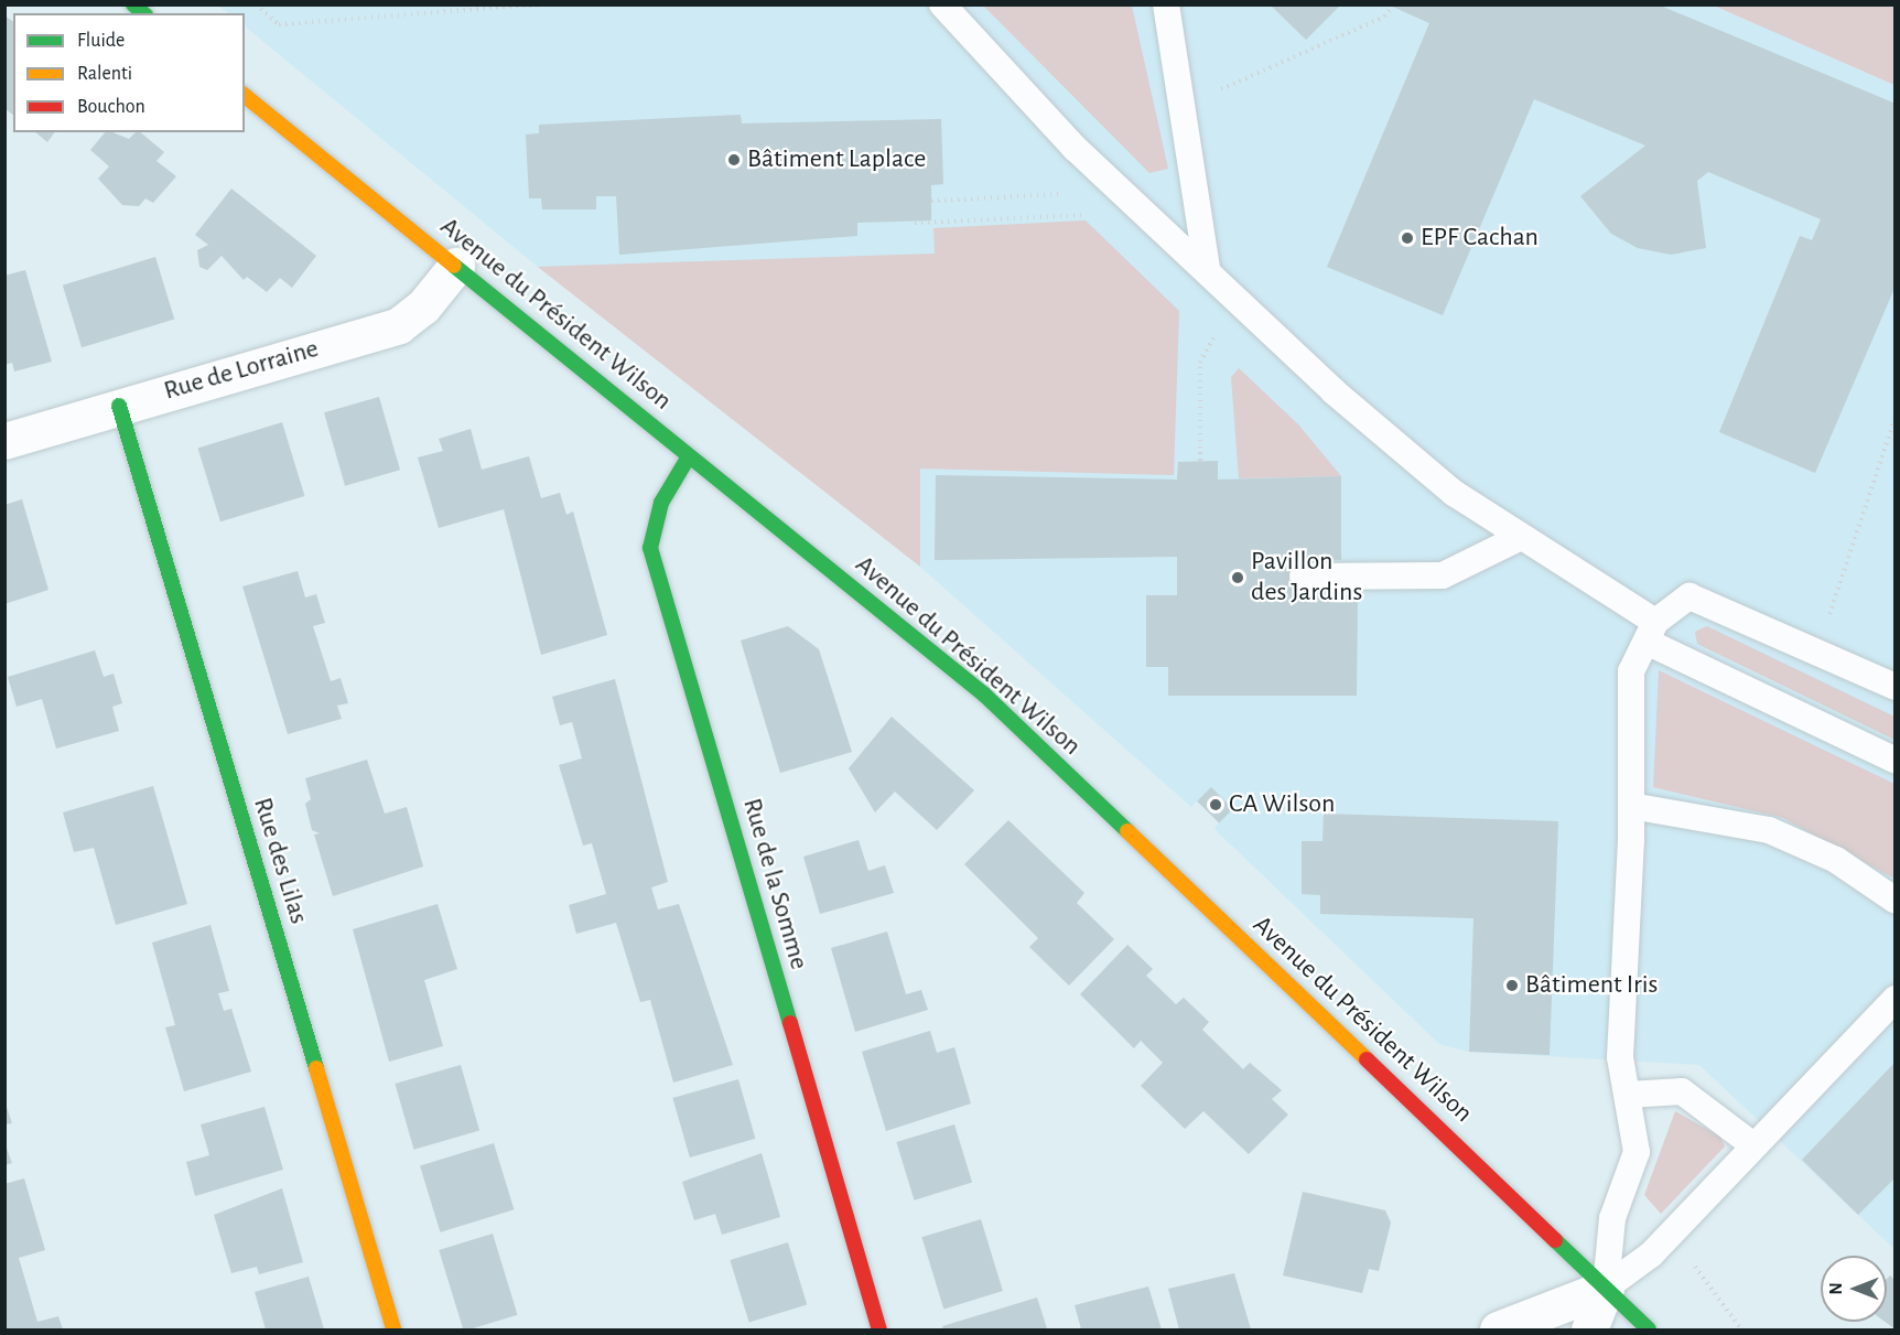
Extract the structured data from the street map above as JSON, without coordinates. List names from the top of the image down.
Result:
{
  "streets": {
    "street": [
      "Avenue du Président Wilson",
      "Rue de Lorraine",
      "Rue des Lilas",
      "Rue de la Somme"
    ]
  },
  "crossings": [
    ["Avenue du Président Wilson", "Rue de Lorraine"],
    ["Avenue du Président Wilson", "Rue de la Somme"],
    ["Rue de Lorraine", "Rue des Lilas"]
  ],
  "places": [
    "Bâtiment Laplace",
    "EPF Cachan",
    "Pavillon des Jardins",
    "CA Wilson",
    "Bâtiment Iris"
  ],
  "legend": ["Fluide", "Ralenti", "Bouchon"],
  "north": "left"
}
